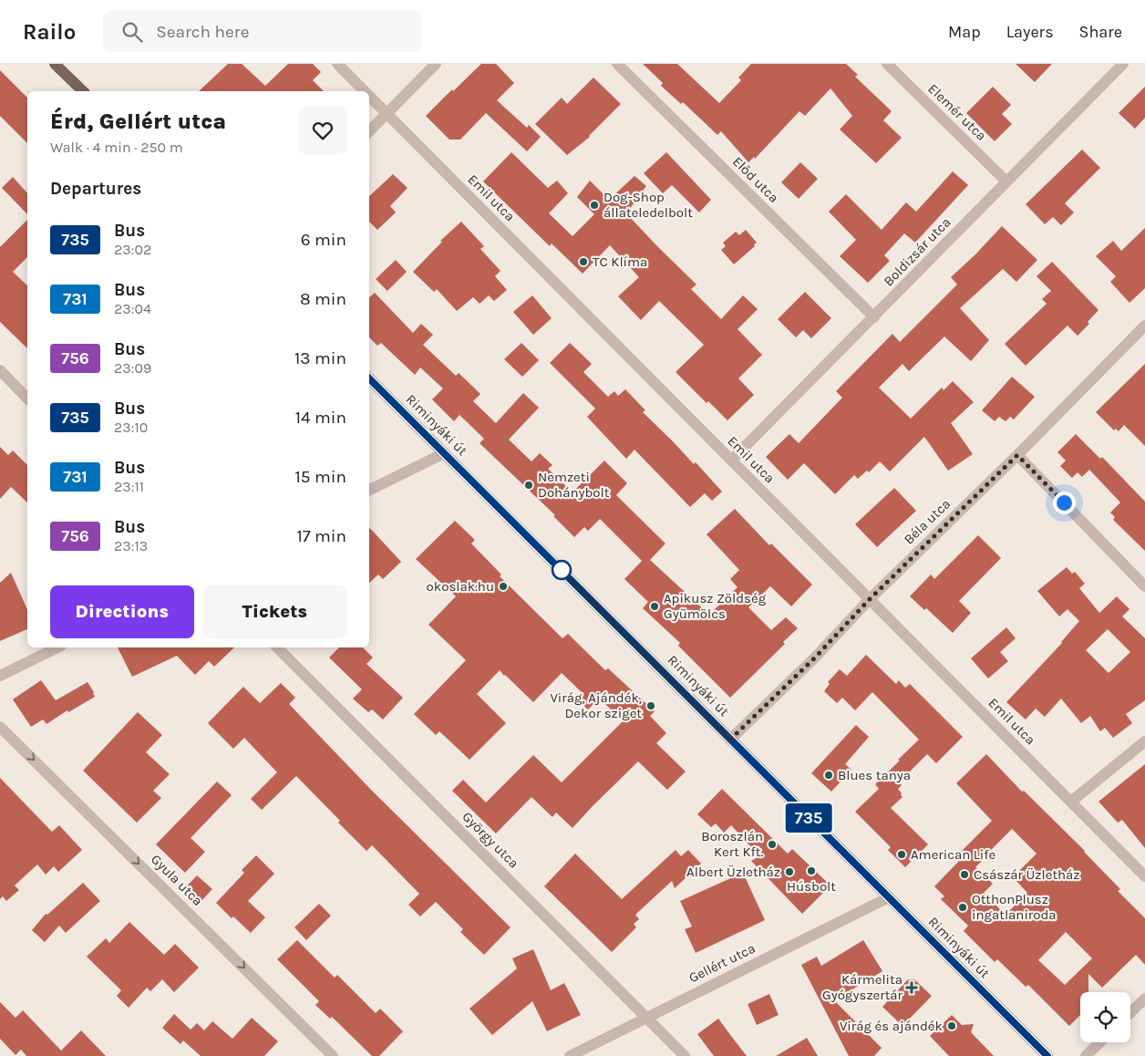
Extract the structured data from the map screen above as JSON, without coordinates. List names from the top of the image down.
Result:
{
  "streets": {
    "main road": ["Riminyáki út"],
    "street": [
      "Elemér utca",
      "Előd utca",
      "Emil utca",
      "Boldizsár utca",
      "Béla utca",
      "György utca",
      "Gyula utca",
      "Gellért utca"
    ]
  },
  "crossings": [
    ["Elemér utca", "Boldizsár utca"],
    ["Előd utca", "Boldizsár utca"],
    ["Emil utca", "Boldizsár utca"],
    ["Emil utca", "Béla utca"],
    ["Riminyáki út", "Béla utca"],
    ["Riminyáki út", "Gellért utca"],
    ["György utca", "Gellért utca"]
  ],
  "one_way": ["Gyula utca"],
  "places": {
    "other": [
      "Dog-Shop állateledelbolt",
      "TC Klíma",
      "Nemzeti Dohánybolt",
      "okoslak.hu",
      "Apikusz Zöldség Gyümölcs",
      "Virág, Ajándék, Dekor sziget",
      "Blues tanya",
      "Boroszlán Kert Kft.",
      "American Life",
      "Húsbolt",
      "Albert Üzletház",
      "Császár Üzletház",
      "OtthonPlusz ingatlaniroda",
      "Virág és ajándék"
    ],
    "health": ["Kármelita Gyógyszertár"]
  },
  "lines": ["bus line 735"],
  "page": {
    "header": "Railo",
    "search": "Search here",
    "nav": ["Map", "Layers", "Share"],
    "on_map": "735",
    "heading": [
      ["Érd, Gellért utca", "Walk · 4 min · 250 m"],
      "Departures"
    ],
    "list": [
      {
        "mark": "735",
        "name": "Bus",
        "note": "23:02",
        "value": "6 min"
      },
      {
        "mark": "731",
        "name": "Bus",
        "note": "23:04",
        "value": "8 min"
      },
      {
        "mark": "756",
        "name": "Bus",
        "note": "23:09",
        "value": "13 min"
      },
      {
        "mark": "735",
        "name": "Bus",
        "note": "23:10",
        "value": "14 min"
      },
      {
        "mark": "731",
        "name": "Bus",
        "note": "23:11",
        "value": "15 min"
      },
      {
        "mark": "756",
        "name": "Bus",
        "note": "23:13",
        "value": "17 min"
      }
    ],
    "buttons": ["Directions", "Tickets"]
  }
}
